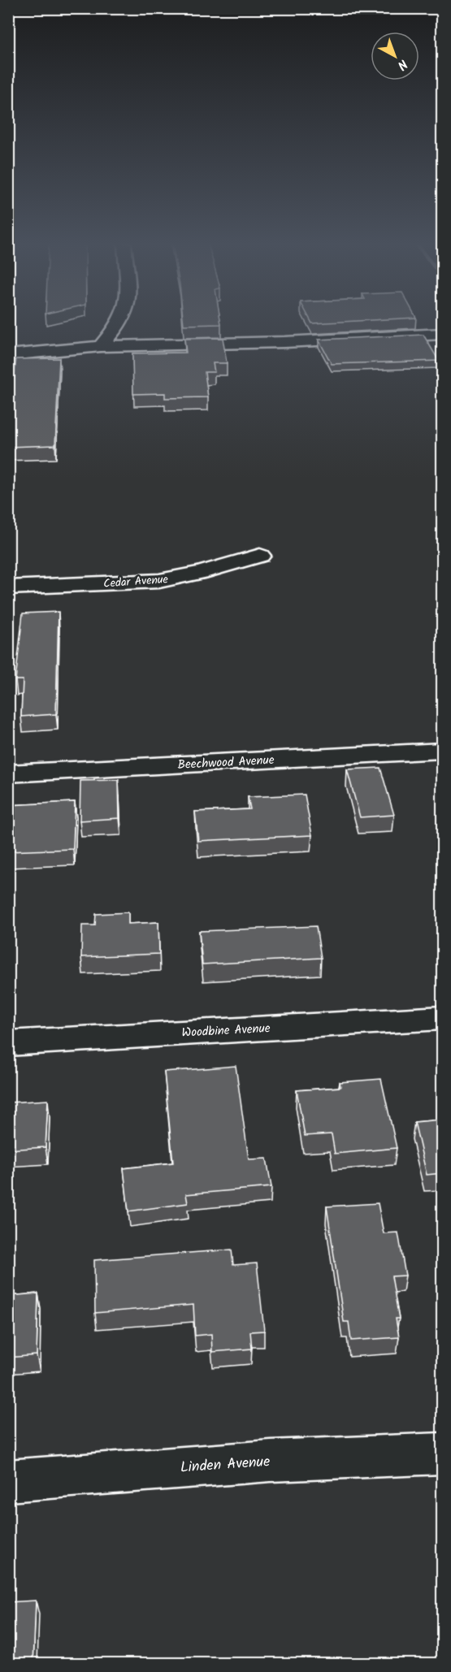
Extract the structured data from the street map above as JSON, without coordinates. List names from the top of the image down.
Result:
{
  "streets": {
    "street": [
      "Cedar Avenue",
      "Beechwood Avenue",
      "Woodbine Avenue",
      "Linden Avenue"
    ]
  },
  "north": "bottom right"
}
